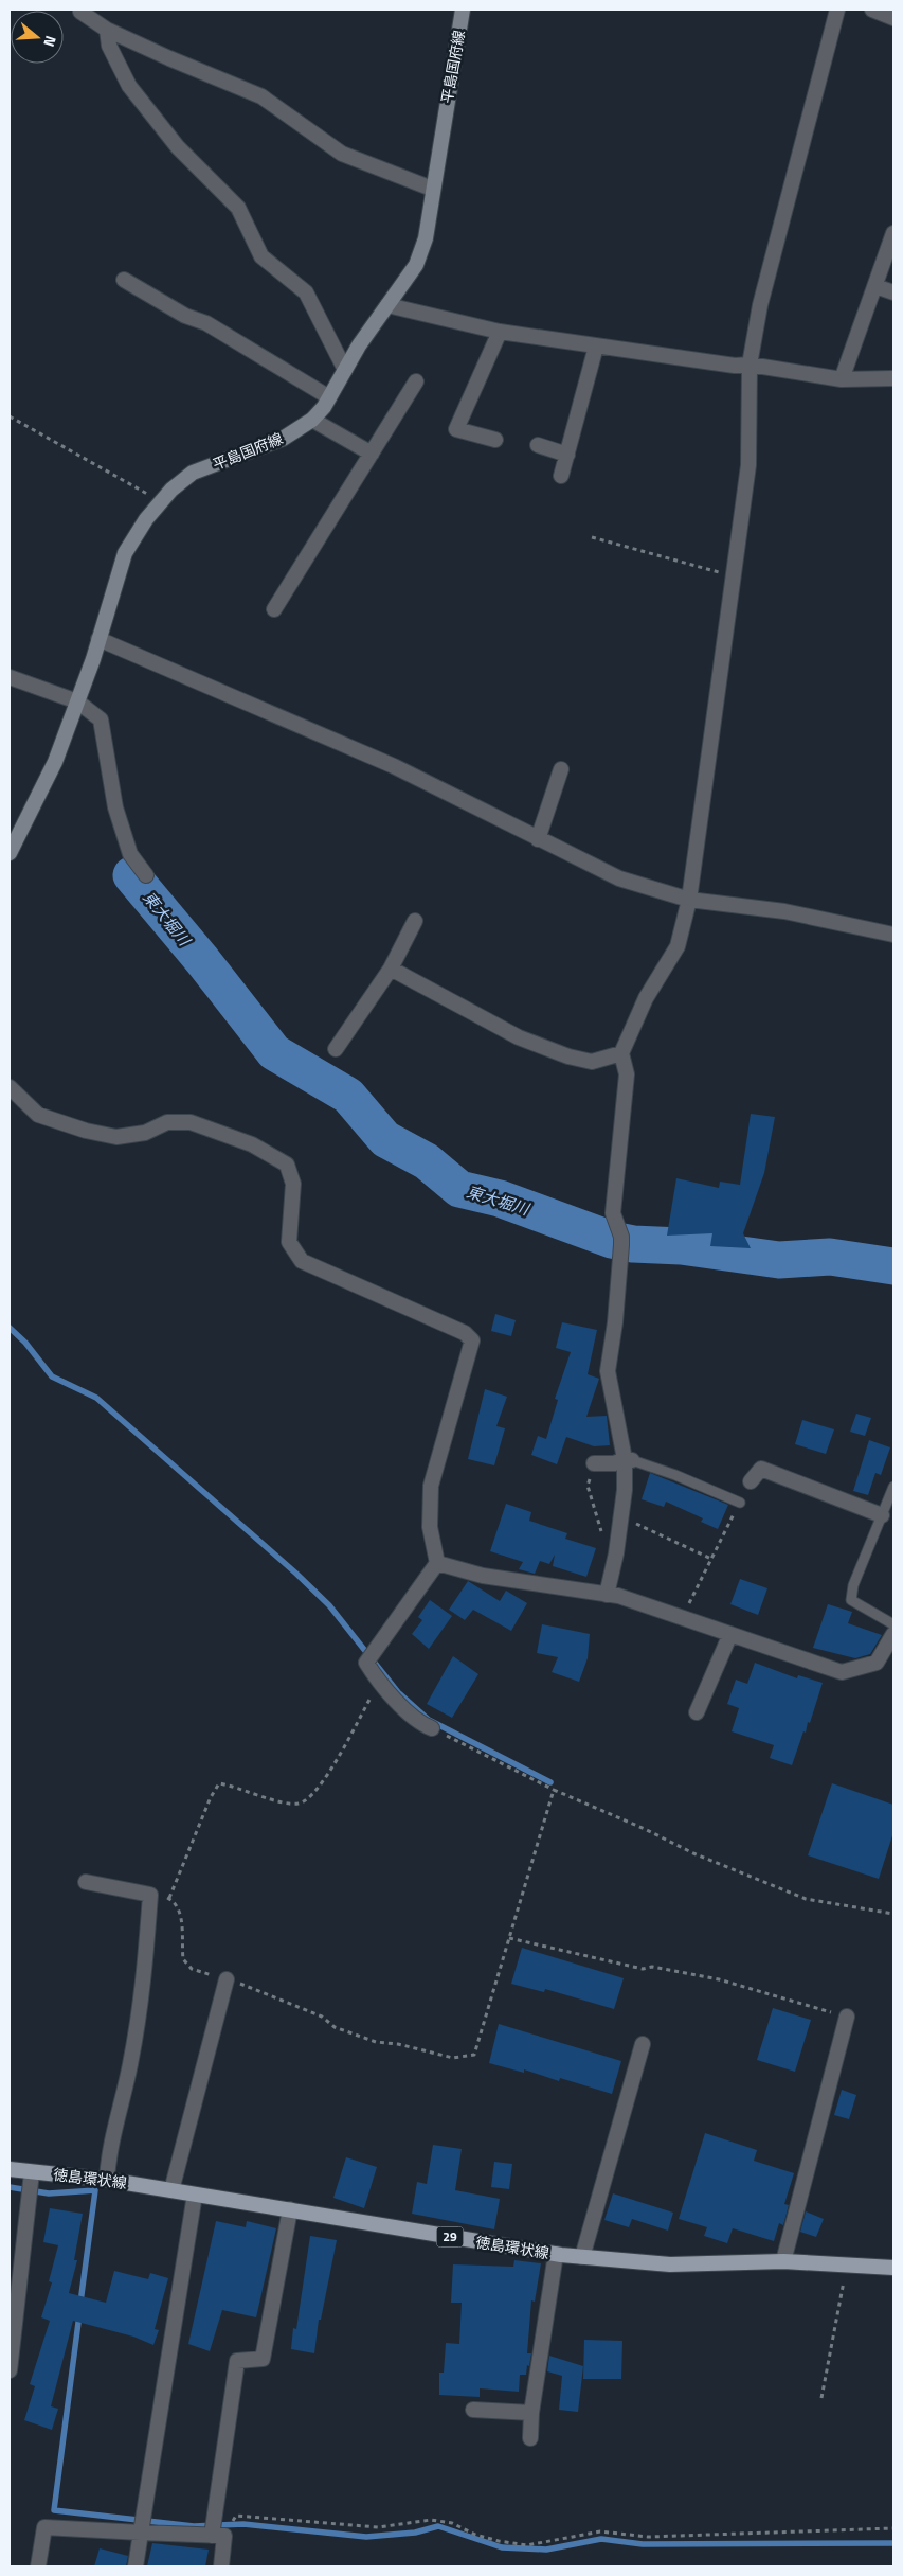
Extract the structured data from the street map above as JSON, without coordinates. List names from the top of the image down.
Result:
{
  "streets": {
    "main road": ["平島国府線", "徳島環状線", "29"]
  },
  "water": ["東大堀川"],
  "north": "right"
}
